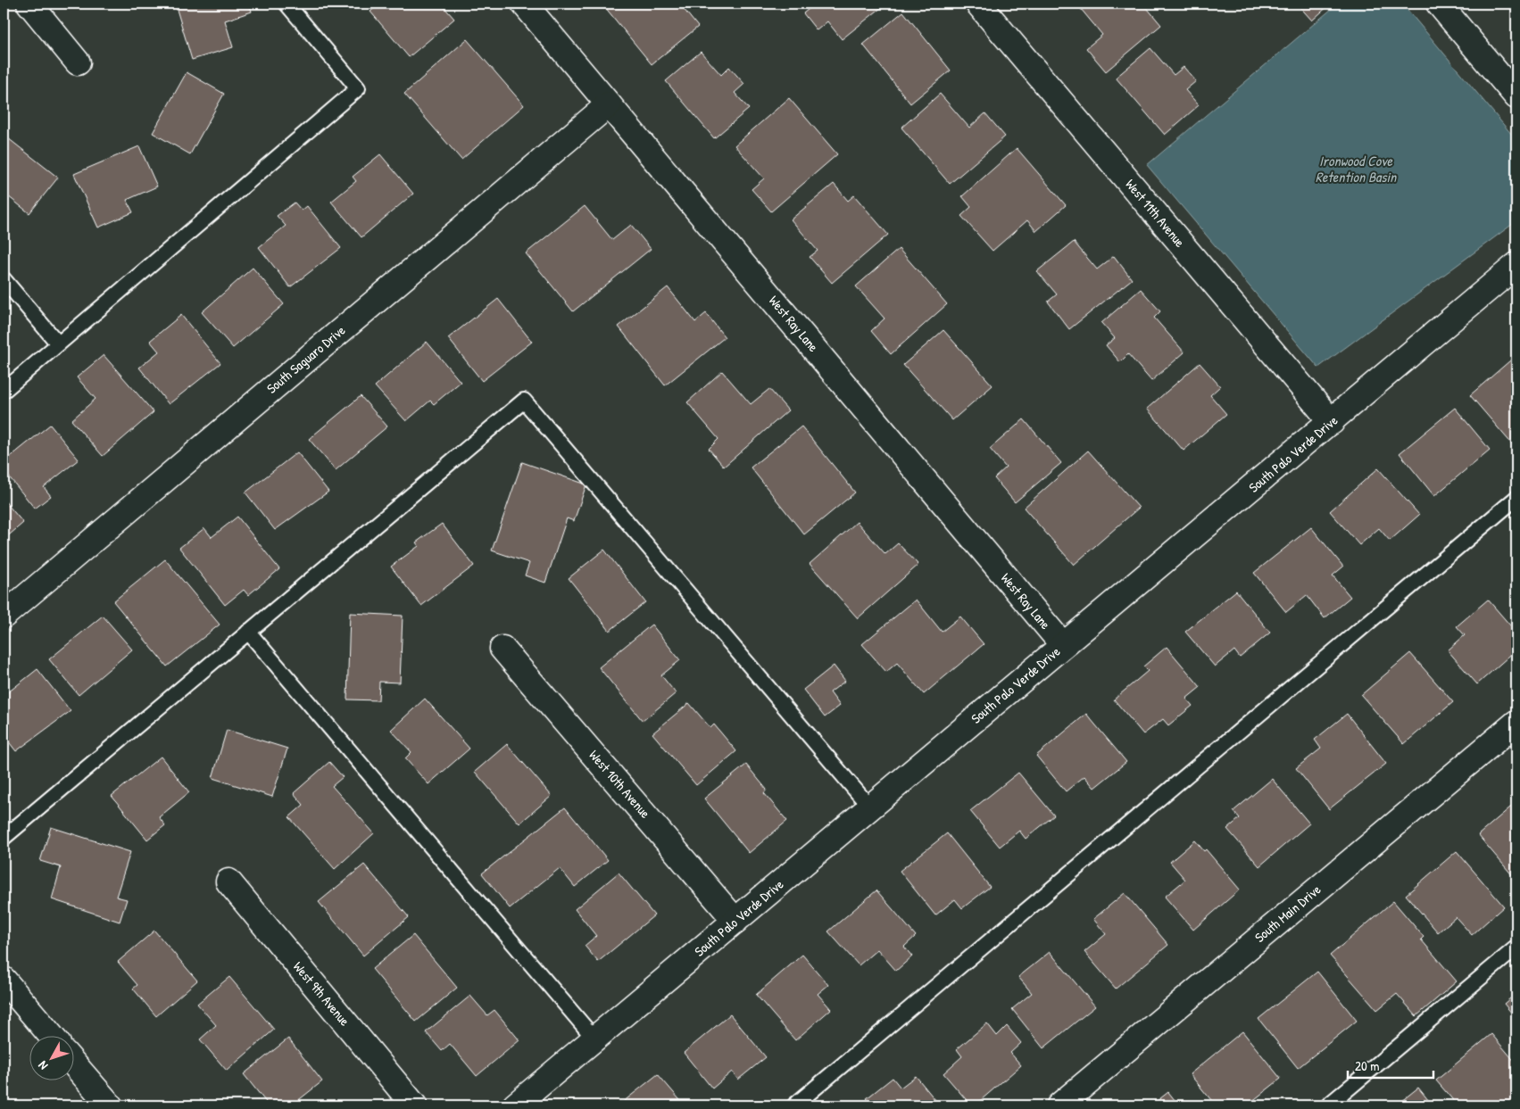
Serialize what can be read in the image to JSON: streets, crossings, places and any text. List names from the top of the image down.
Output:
{
  "streets": {
    "street": [
      "West 11th Avenue",
      "West Ray Lane",
      "South Saguaro Drive",
      "South Palo Verde Drive",
      "West 10th Avenue",
      "South Main Drive",
      "West 9th Avenue"
    ]
  },
  "crossings": [
    ["West 11th Avenue", "South Palo Verde Drive"],
    ["West Ray Lane", "South Saguaro Drive"],
    ["West Ray Lane", "South Palo Verde Drive"],
    ["South Palo Verde Drive", "West 10th Avenue"]
  ],
  "water": ["Ironwood Cove Retention Basin"],
  "scale_bar": "20 m",
  "north": "bottom left"
}
